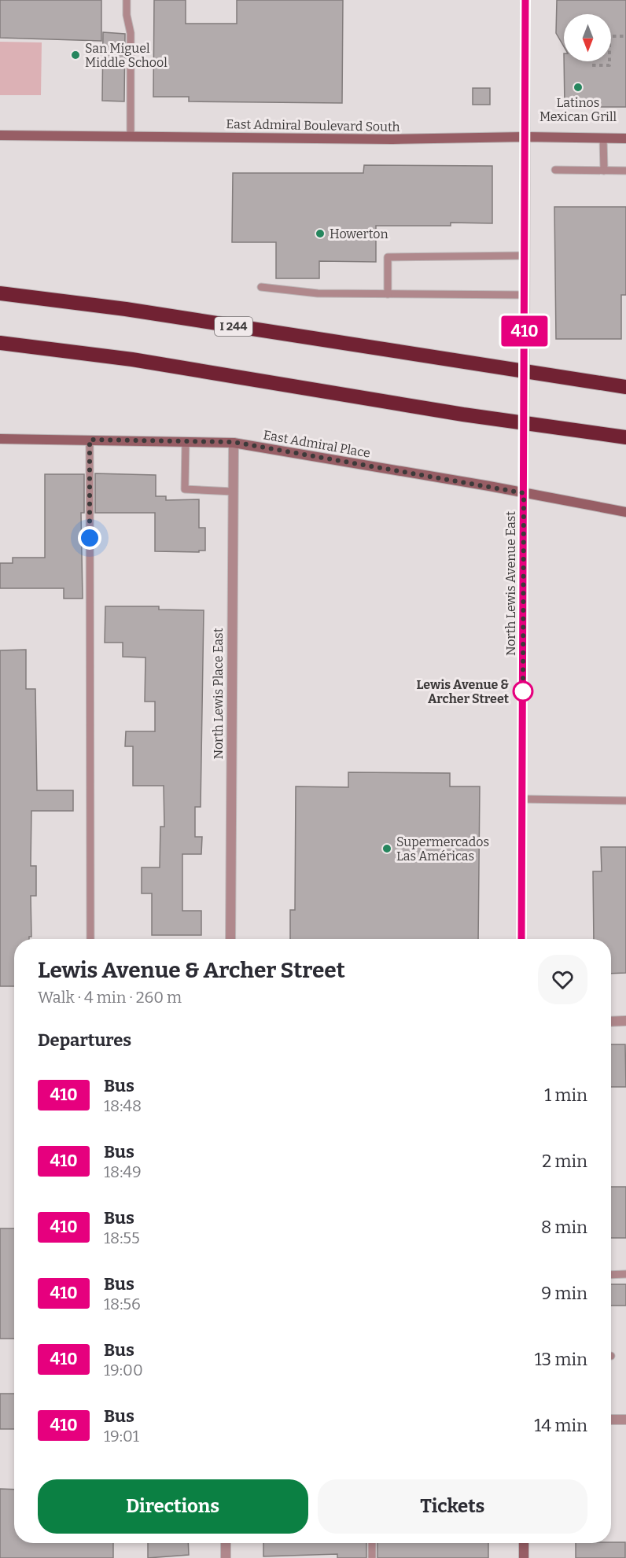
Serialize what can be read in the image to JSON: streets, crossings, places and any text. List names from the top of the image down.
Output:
{
  "streets": {
    "highway": ["I 244"],
    "main road": ["East Admiral Boulevard South", "East Admiral Place", "North Lewis Avenue East"],
    "street": ["North Lewis Place East"]
  },
  "crossings": [
    ["East Admiral Boulevard South", "North Lewis Avenue East"],
    ["East Admiral Place", "North Lewis Avenue East"],
    ["East Admiral Place", "North Lewis Place East"]
  ],
  "places": [
    "San Miguel Middle School",
    "Latinos Mexican Grill",
    "Howerton",
    "Lewis Avenue & Archer Street",
    "Supermercados Las Américas"
  ],
  "lines": ["bus line 410"],
  "north": "bottom",
  "page": {
    "on_map": "410",
    "heading": [
      ["Lewis Avenue & Archer Street", "Walk · 4 min · 260 m"],
      "Departures"
    ],
    "list": [
      {
        "mark": "410",
        "name": "Bus",
        "note": "18:48",
        "value": "1 min"
      },
      {
        "mark": "410",
        "name": "Bus",
        "note": "18:49",
        "value": "2 min"
      },
      {
        "mark": "410",
        "name": "Bus",
        "note": "18:55",
        "value": "8 min"
      },
      {
        "mark": "410",
        "name": "Bus",
        "note": "18:56",
        "value": "9 min"
      },
      {
        "mark": "410",
        "name": "Bus",
        "note": "19:00",
        "value": "13 min"
      },
      {
        "mark": "410",
        "name": "Bus",
        "note": "19:01",
        "value": "14 min"
      }
    ],
    "buttons": ["Directions", "Tickets"]
  }
}
